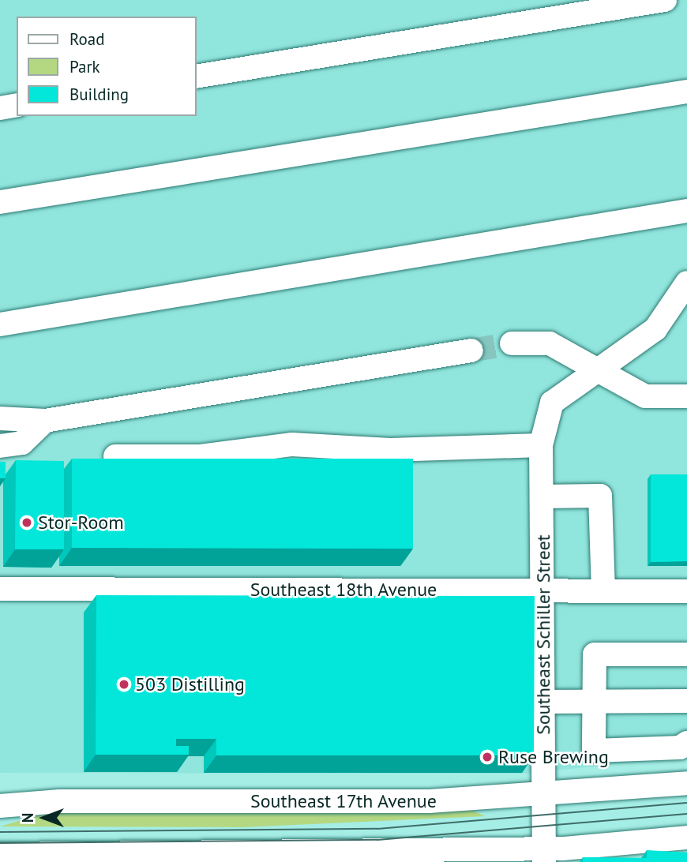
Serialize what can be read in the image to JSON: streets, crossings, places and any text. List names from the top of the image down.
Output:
{
  "streets": {
    "street": ["Southeast 18th Avenue", "Southeast Schiller Street", "Southeast 17th Avenue"]
  },
  "crossings": [
    ["Southeast 18th Avenue", "Southeast Schiller Street"],
    ["Southeast Schiller Street", "Southeast 17th Avenue"]
  ],
  "places": ["Stor-Room", "503 Distilling", "Ruse Brewing"],
  "legend": ["Road", "Park", "Building"],
  "north": "left"
}
